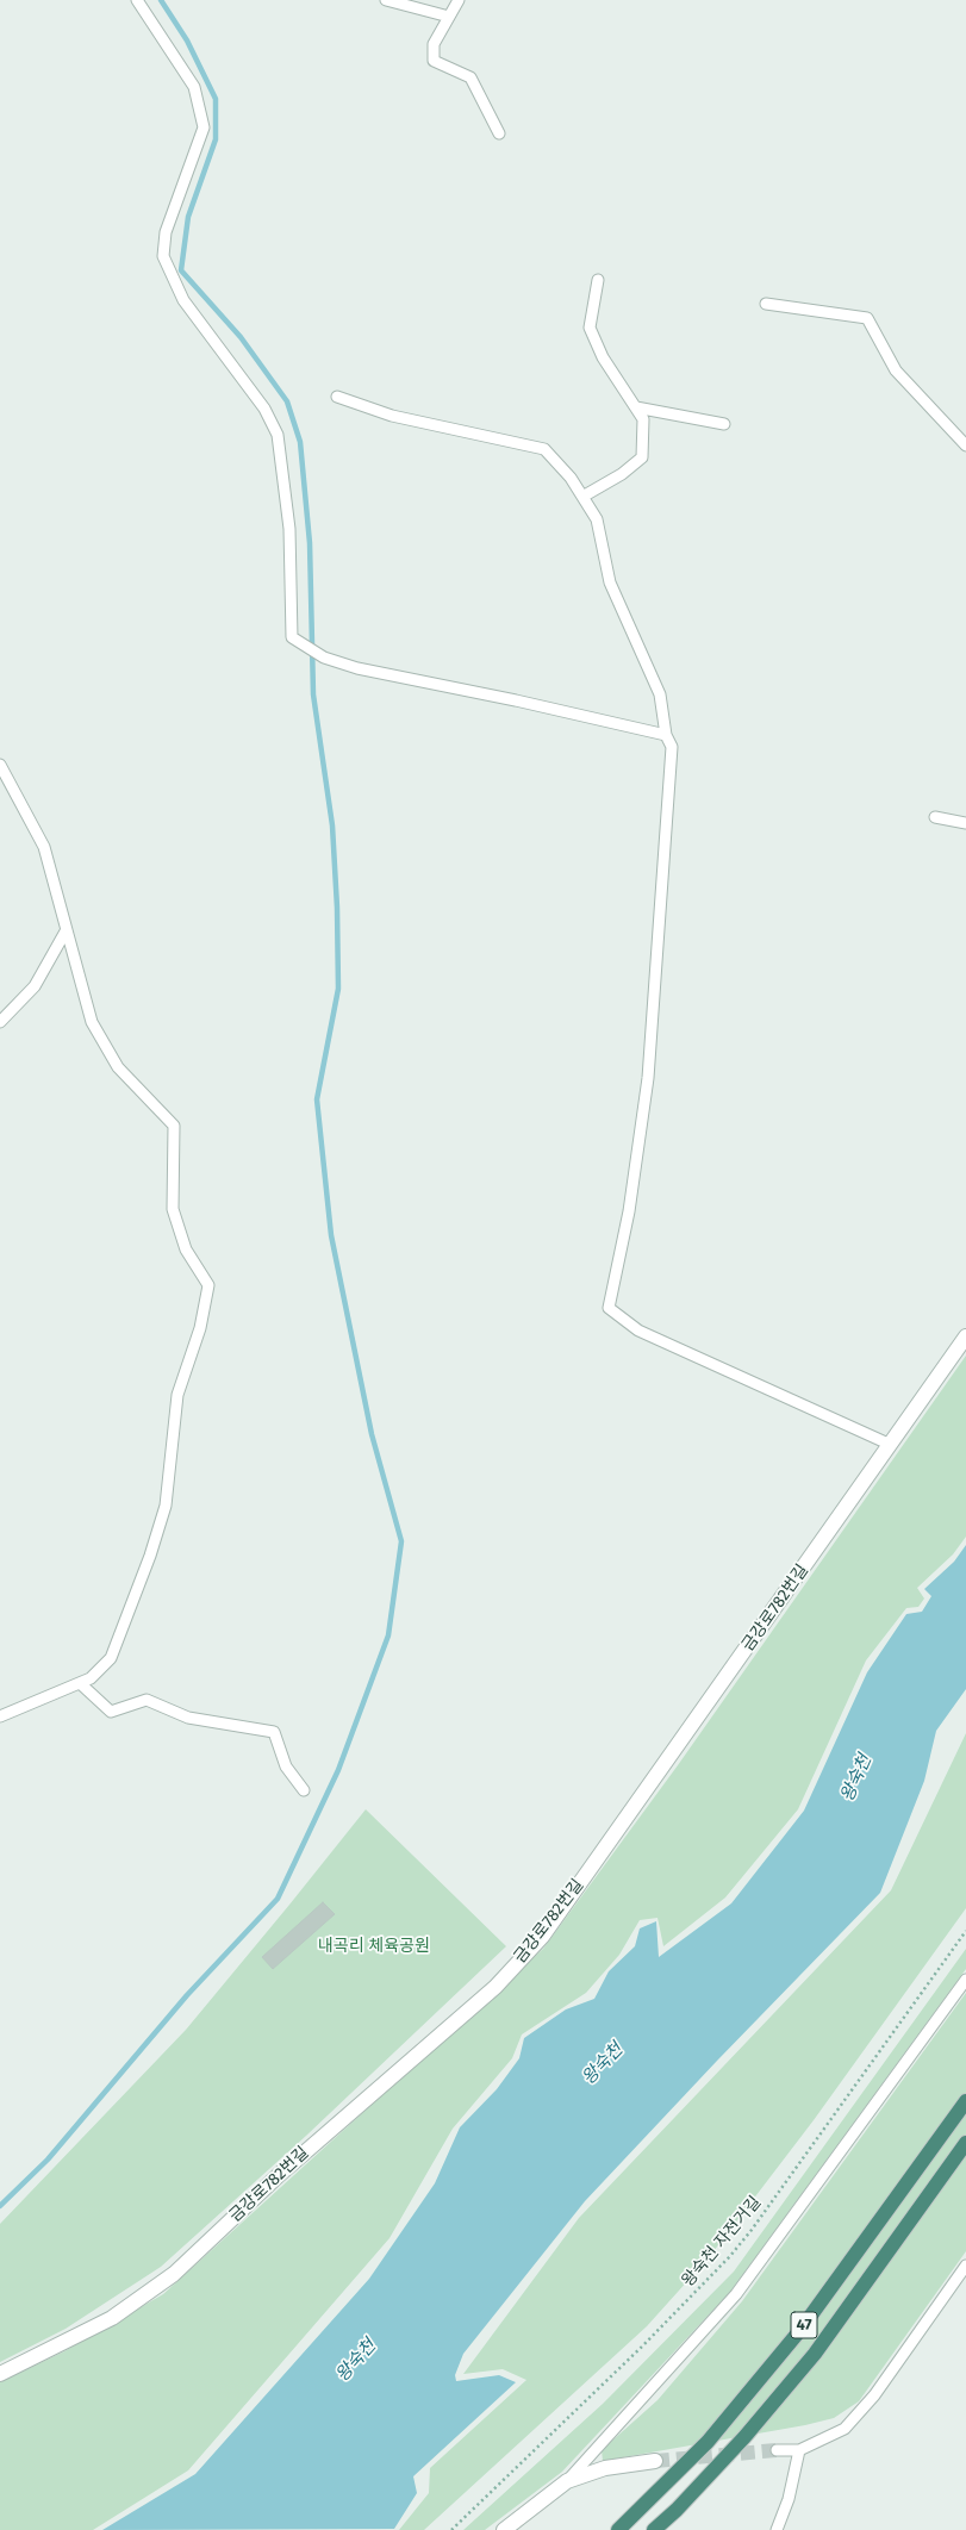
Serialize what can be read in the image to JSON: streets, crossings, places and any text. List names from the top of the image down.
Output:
{
  "streets": {
    "highway": ["47"],
    "street": ["금강로782번길"],
    "path": ["왕숙천 자전거길"]
  },
  "water": ["왕숙천"],
  "parks": ["내곡리 체육공원"]
}
